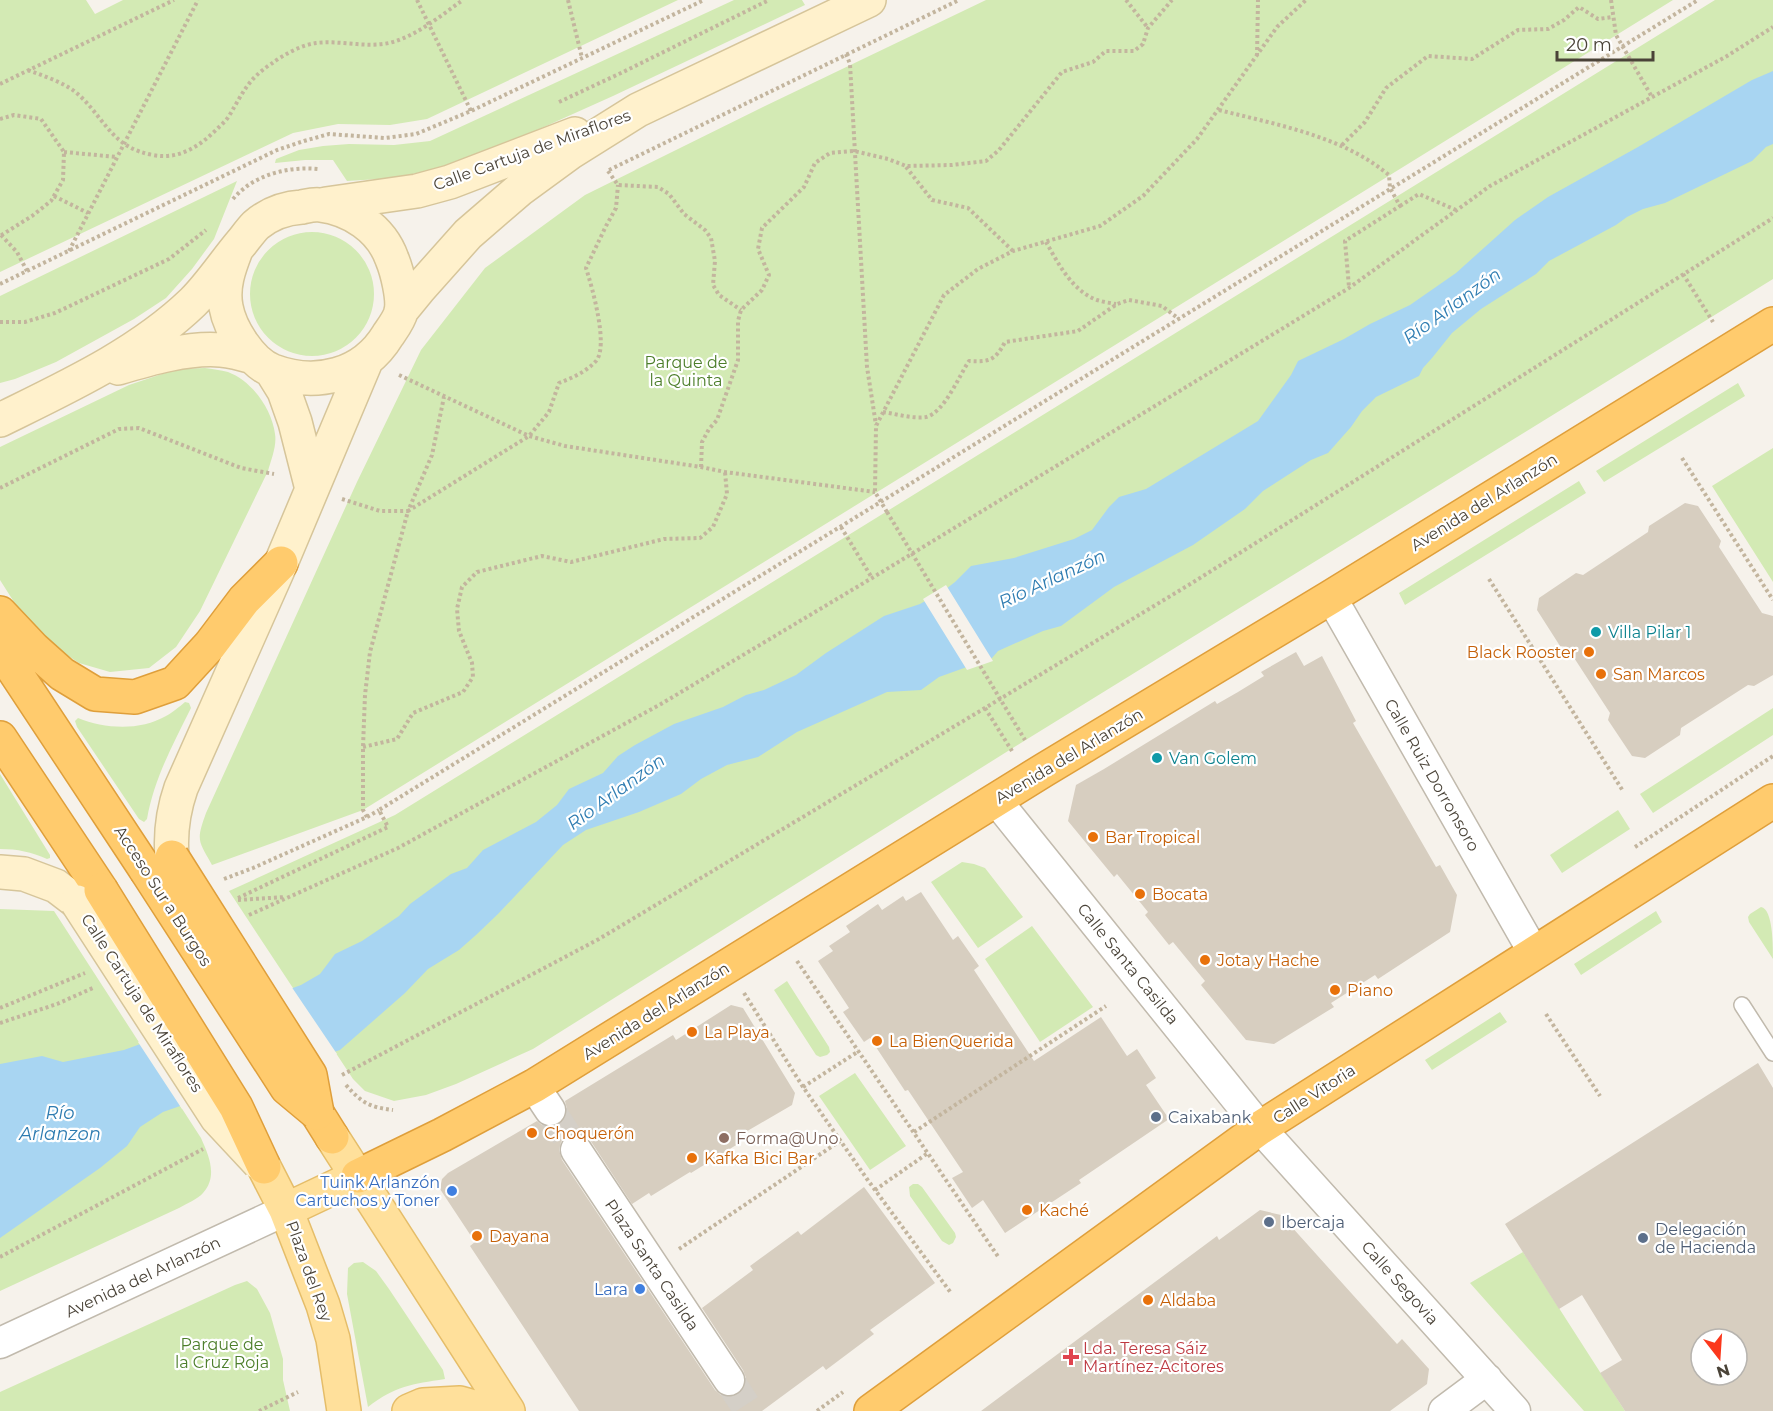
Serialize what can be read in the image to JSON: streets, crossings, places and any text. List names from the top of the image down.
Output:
{
  "streets": {
    "highway": ["Avenida del Arlanzón", "Acceso Sur a Burgos", "Calle Vitoria"],
    "main road": ["Calle Cartuja de Miraflores", "Plaza del Rey"],
    "street": [
      "Calle Ruiz Dorronsoro",
      "Calle Santa Casilda",
      "Plaza Santa Casilda",
      "Calle Segovia"
    ]
  },
  "crossings": [
    ["Avenida del Arlanzón", "Calle Ruiz Dorronsoro"],
    ["Avenida del Arlanzón", "Calle Santa Casilda"],
    ["Avenida del Arlanzón", "Plaza del Rey"],
    ["Calle Ruiz Dorronsoro", "Calle Vitoria"],
    ["Calle Santa Casilda", "Calle Vitoria"],
    ["Calle Santa Casilda", "Calle Segovia"],
    ["Calle Vitoria", "Calle Segovia"]
  ],
  "water": ["Río Arlanzón", "Río Arlanzon"],
  "parks": ["Parque de la Quinta", "Parque de la Cruz Roja"],
  "places": {
    "other": [
      "Villa Pilar 1",
      "Black Rooster",
      "San Marcos",
      "Van Golem",
      "Bar Tropical",
      "Bocata",
      "Jota y Hache",
      "Piano",
      "La Playa",
      "La BienQuerida",
      "Caixabank",
      "Choquerón",
      "Forma@Uno",
      "Kafka Bici Bar",
      "Tuink Arlanzón Cartuchos y Toner",
      "Kaché",
      "Ibercaja",
      "Dayana",
      "Delegación de Hacienda",
      "Lara",
      "Aldaba"
    ],
    "health": ["Lda. Teresa Sáiz Martínez-Acitores"]
  },
  "scale_bar": "20 m",
  "north": "bottom"
}
